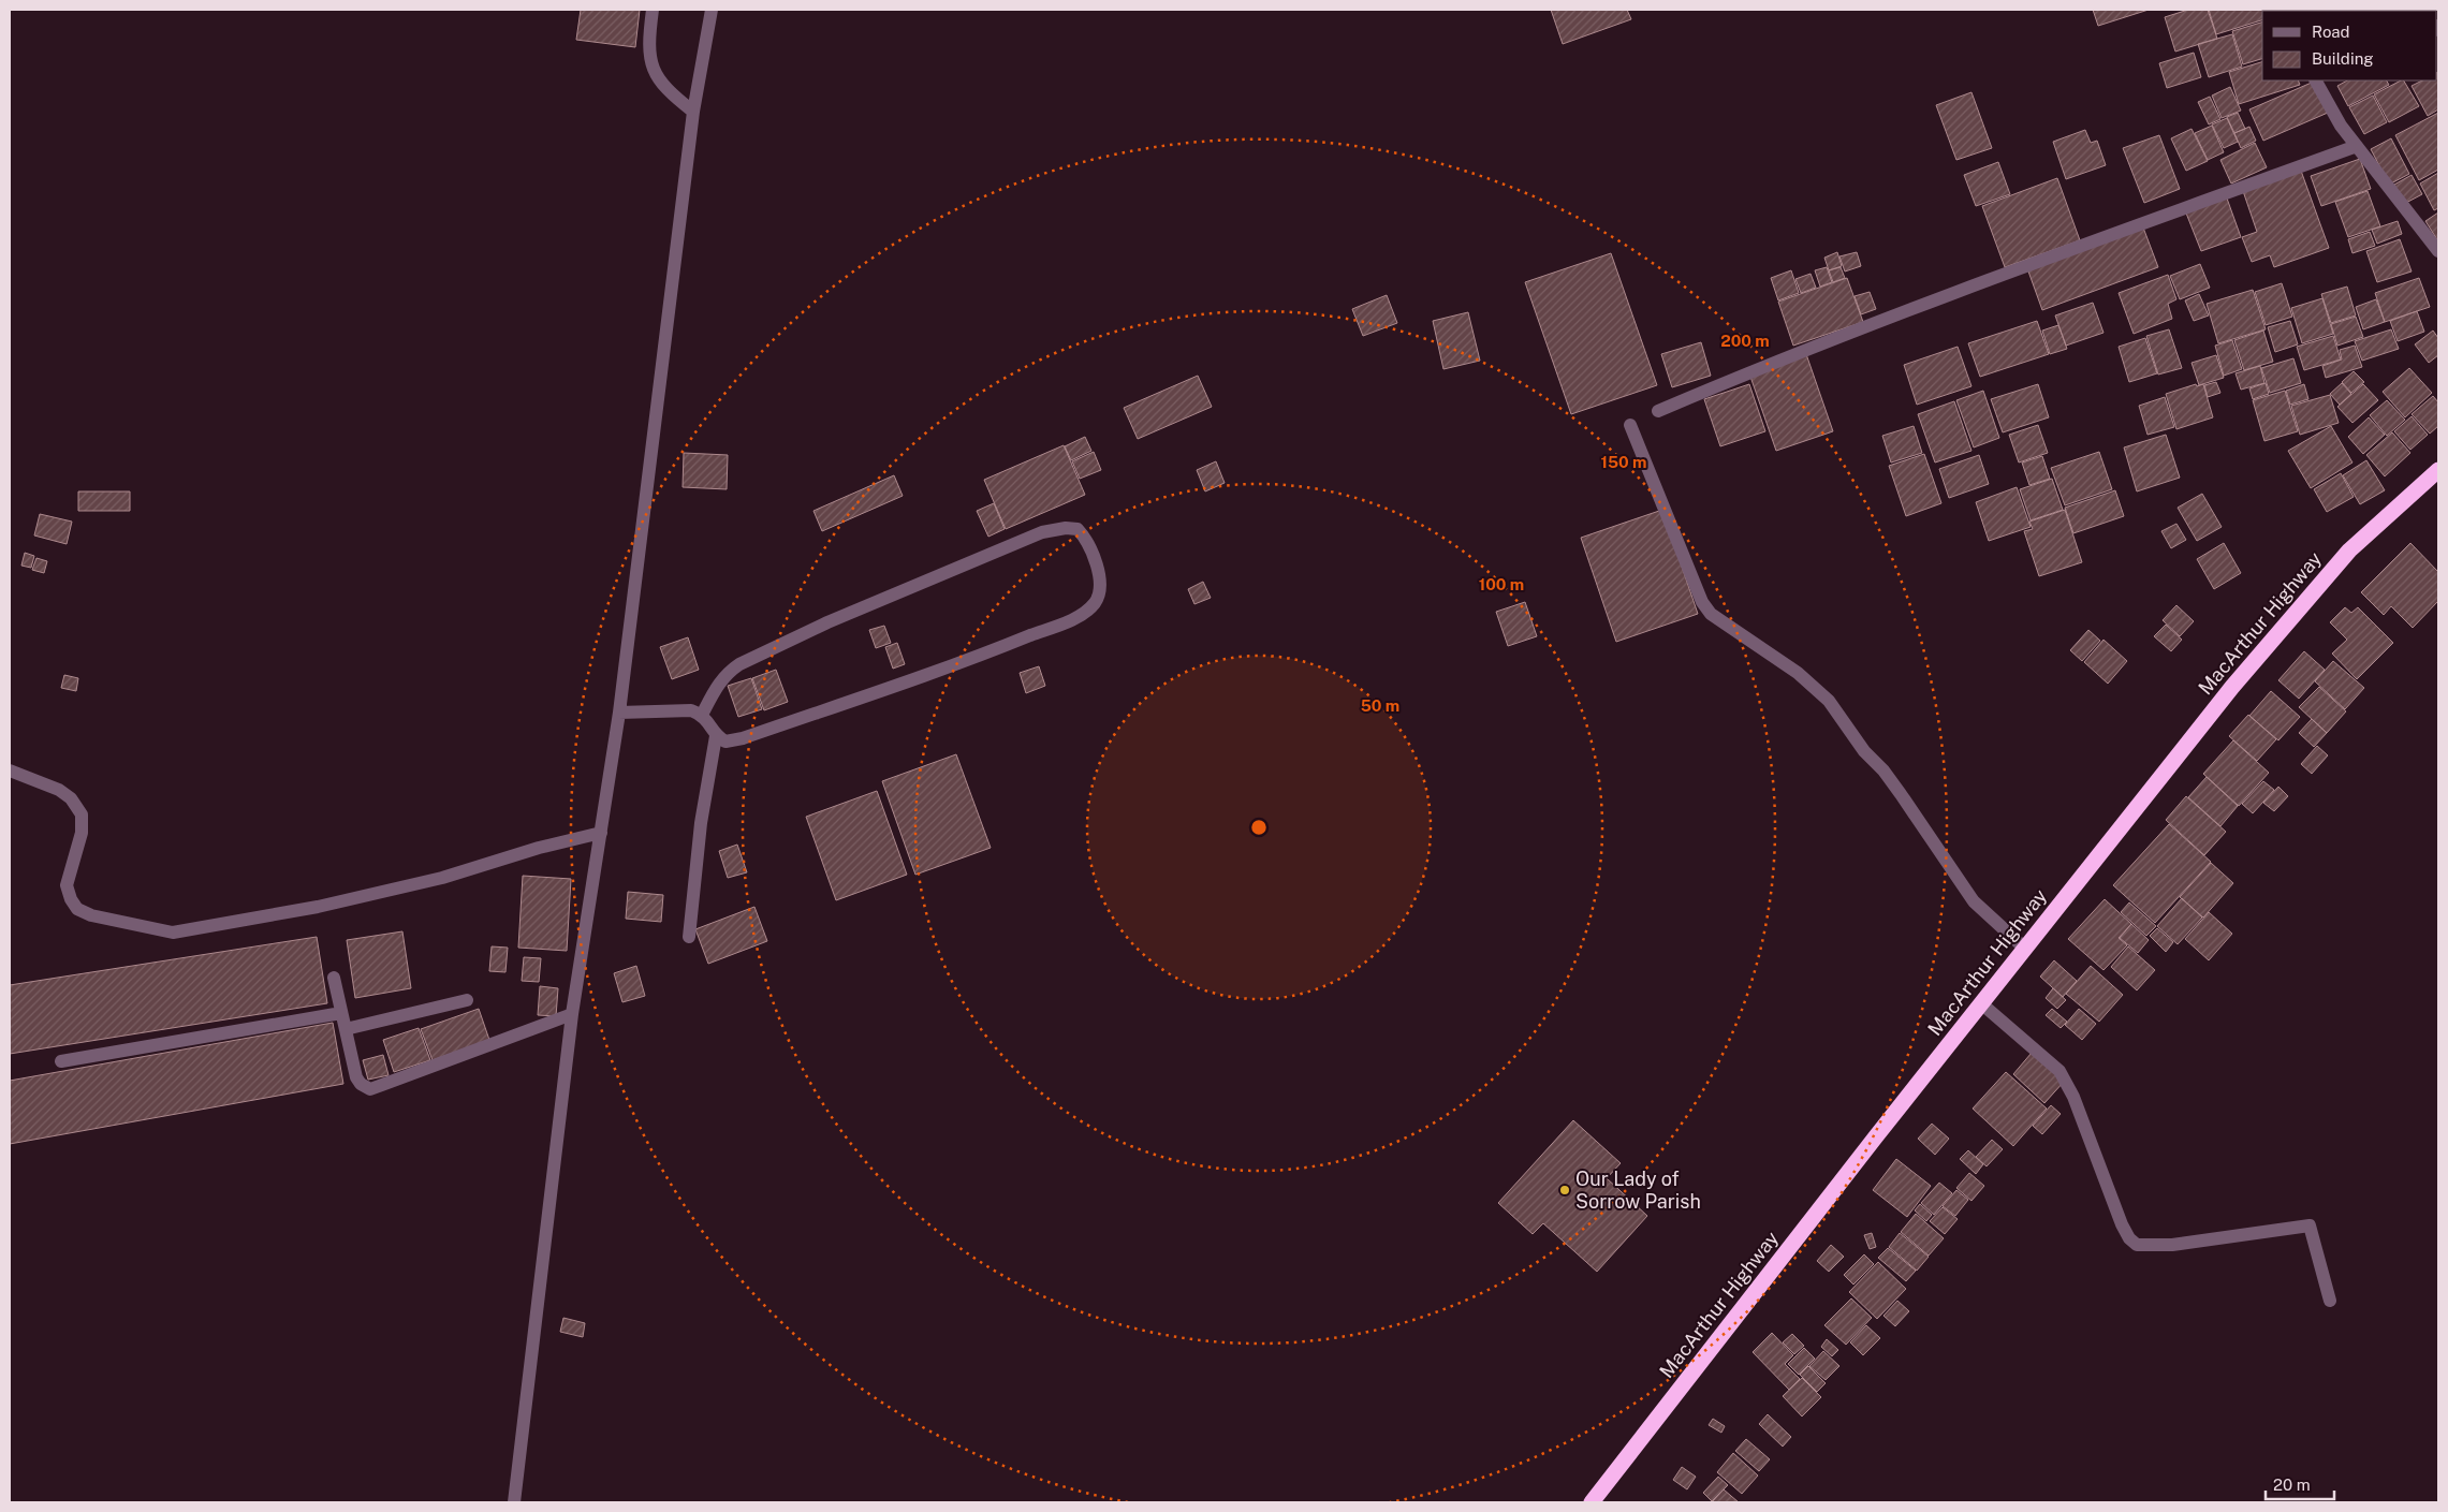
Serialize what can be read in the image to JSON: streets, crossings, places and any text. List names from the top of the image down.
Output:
{
  "streets": {
    "highway": ["MacArthur Highway"]
  },
  "places": ["Our Lady of Sorrow Parish"],
  "legend": ["Road", "Building"],
  "scale_bar": "20 m",
  "rings": [
    "200 m",
    "150 m",
    "100 m",
    "50 m"
  ]
}
